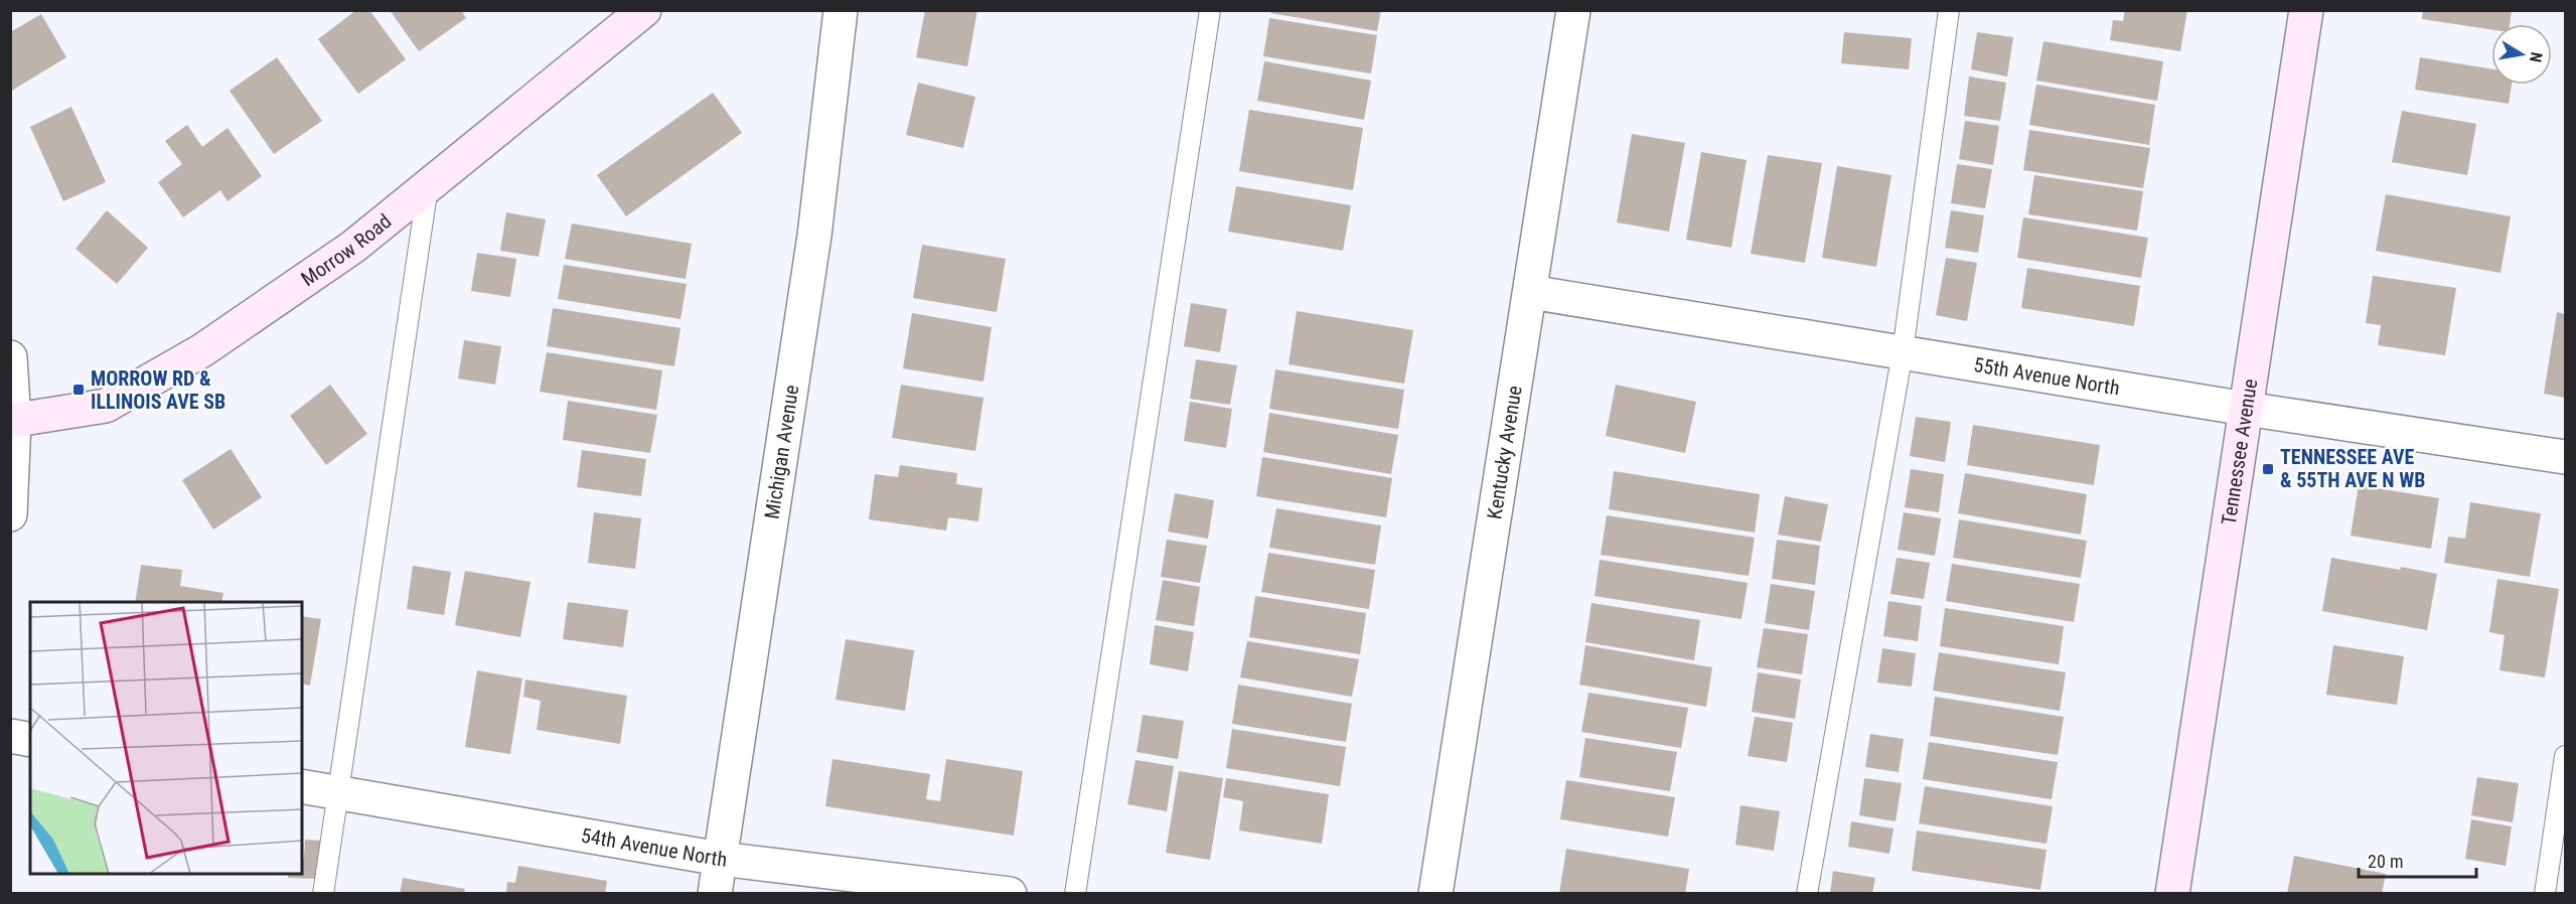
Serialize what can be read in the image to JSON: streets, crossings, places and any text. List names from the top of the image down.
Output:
{
  "streets": {
    "street": [
      "Morrow Road",
      "55th Avenue North",
      "Michigan Avenue",
      "Kentucky Avenue",
      "Tennessee Avenue",
      "54th Avenue North"
    ]
  },
  "crossings": [
    ["55th Avenue North", "Kentucky Avenue"],
    ["55th Avenue North", "Tennessee Avenue"],
    ["Michigan Avenue", "54th Avenue North"]
  ],
  "places": {
    "transit": ["MORROW RD & ILLINOIS AVE SB", "TENNESSEE AVE & 55TH AVE N WB"]
  },
  "scale_bar": "20 m",
  "north": "right"
}
